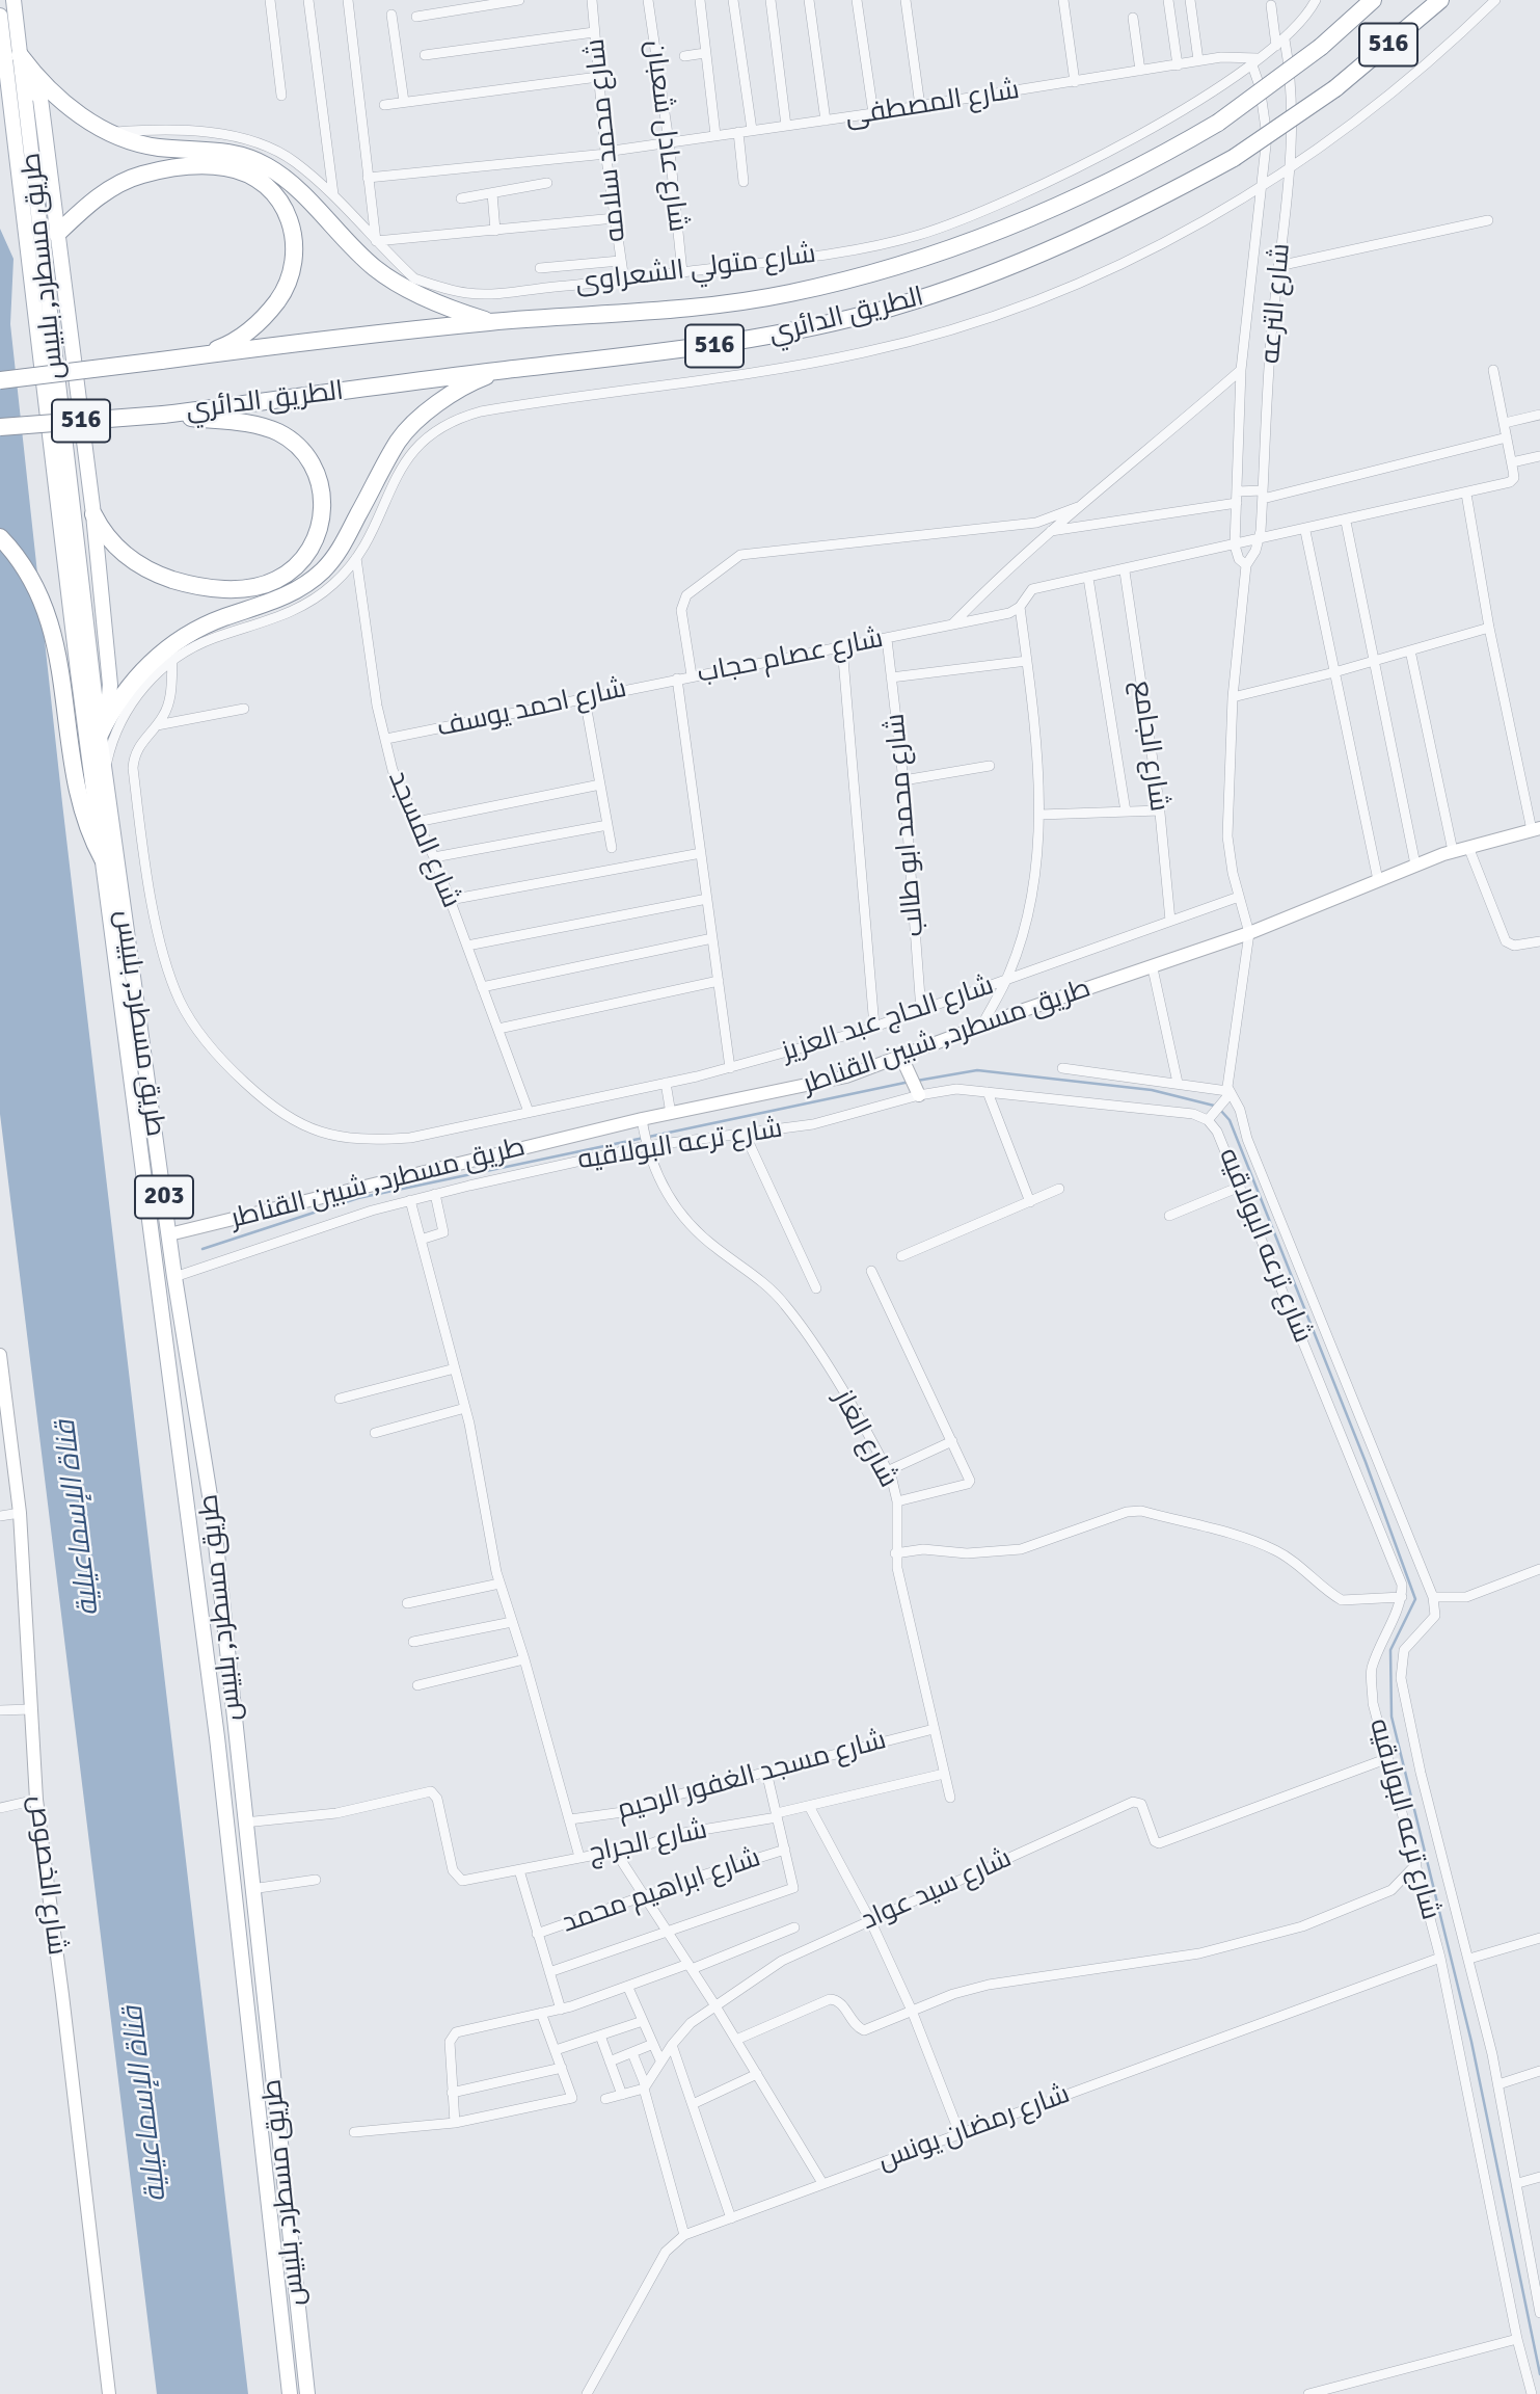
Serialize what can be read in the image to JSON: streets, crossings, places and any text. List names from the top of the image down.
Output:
{
  "streets": {
    "highway": ["516", "الطريق الدائري"],
    "main road": [
      "طريق مسطرد, بلبيس",
      "طريق مسطرد, شبين القناطر",
      "203",
      "شارع الخصوص"
    ],
    "street": [
      "شارع المصطفى",
      "شارع عادل شعبان",
      "شارع محمد سلامه",
      "شارع متولي الشعراوى",
      "شارع الترعه",
      "شارع عصام حجاب",
      "شارع احمد يوسف",
      "شارع الجامع",
      "شارع محمد ابو طالب",
      "شارع المسجد",
      "شارع الحاج عبد العزيز",
      "شارع ترعه البولاقيه",
      "شارع الغاز",
      "شارع مسجد الغفور الرحيم",
      "شارع الجراج",
      "شارع سيد عواد",
      "شارع ابراهيم محمد",
      "شارع رمضان يونس"
    ]
  },
  "crossings": [
    ["شارع المصطفى", "شارع عادل شعبان"],
    ["شارع المصطفى", "شارع محمد سلامه"],
    ["شارع المصطفى", "شارع متولي الشعراوى"],
    ["شارع المصطفى", "شارع الترعه"],
    ["شارع عادل شعبان", "شارع متولي الشعراوى"],
    ["شارع محمد سلامه", "شارع متولي الشعراوى"],
    ["طريق مسطرد, بلبيس", "طريق مسطرد, شبين القناطر"],
    ["طريق مسطرد, بلبيس", "شارع ترعه البولاقيه"],
    ["طريق مسطرد, بلبيس", "شارع الجراج"],
    ["شارع متولي الشعراوى", "شارع الترعه"],
    ["شارع الترعه", "شارع عصام حجاب"],
    ["شارع الترعه", "شارع الحاج عبد العزيز"],
    ["شارع الترعه", "طريق مسطرد, شبين القناطر"],
    ["شارع عصام حجاب", "شارع احمد يوسف"],
    ["شارع عصام حجاب", "شارع الجامع"],
    ["شارع عصام حجاب", "شارع محمد ابو طالب"],
    ["شارع عصام حجاب", "شارع الحاج عبد العزيز"],
    ["شارع احمد يوسف", "شارع المسجد"],
    ["شارع الجامع", "شارع الحاج عبد العزيز"],
    ["شارع محمد ابو طالب", "شارع الحاج عبد العزيز"],
    ["شارع المسجد", "شارع الحاج عبد العزيز"],
    ["طريق مسطرد, شبين القناطر", "شارع الغاز"],
    ["شارع ترعه البولاقيه", "شارع الغاز"],
    ["شارع ترعه البولاقيه", "شارع سيد عواد"],
    ["شارع ترعه البولاقيه", "شارع رمضان يونس"],
    ["شارع الغاز", "شارع مسجد الغفور الرحيم"],
    ["شارع الغاز", "شارع الجراج"]
  ],
  "water": ["قناة الإسماعيلية"]
}
